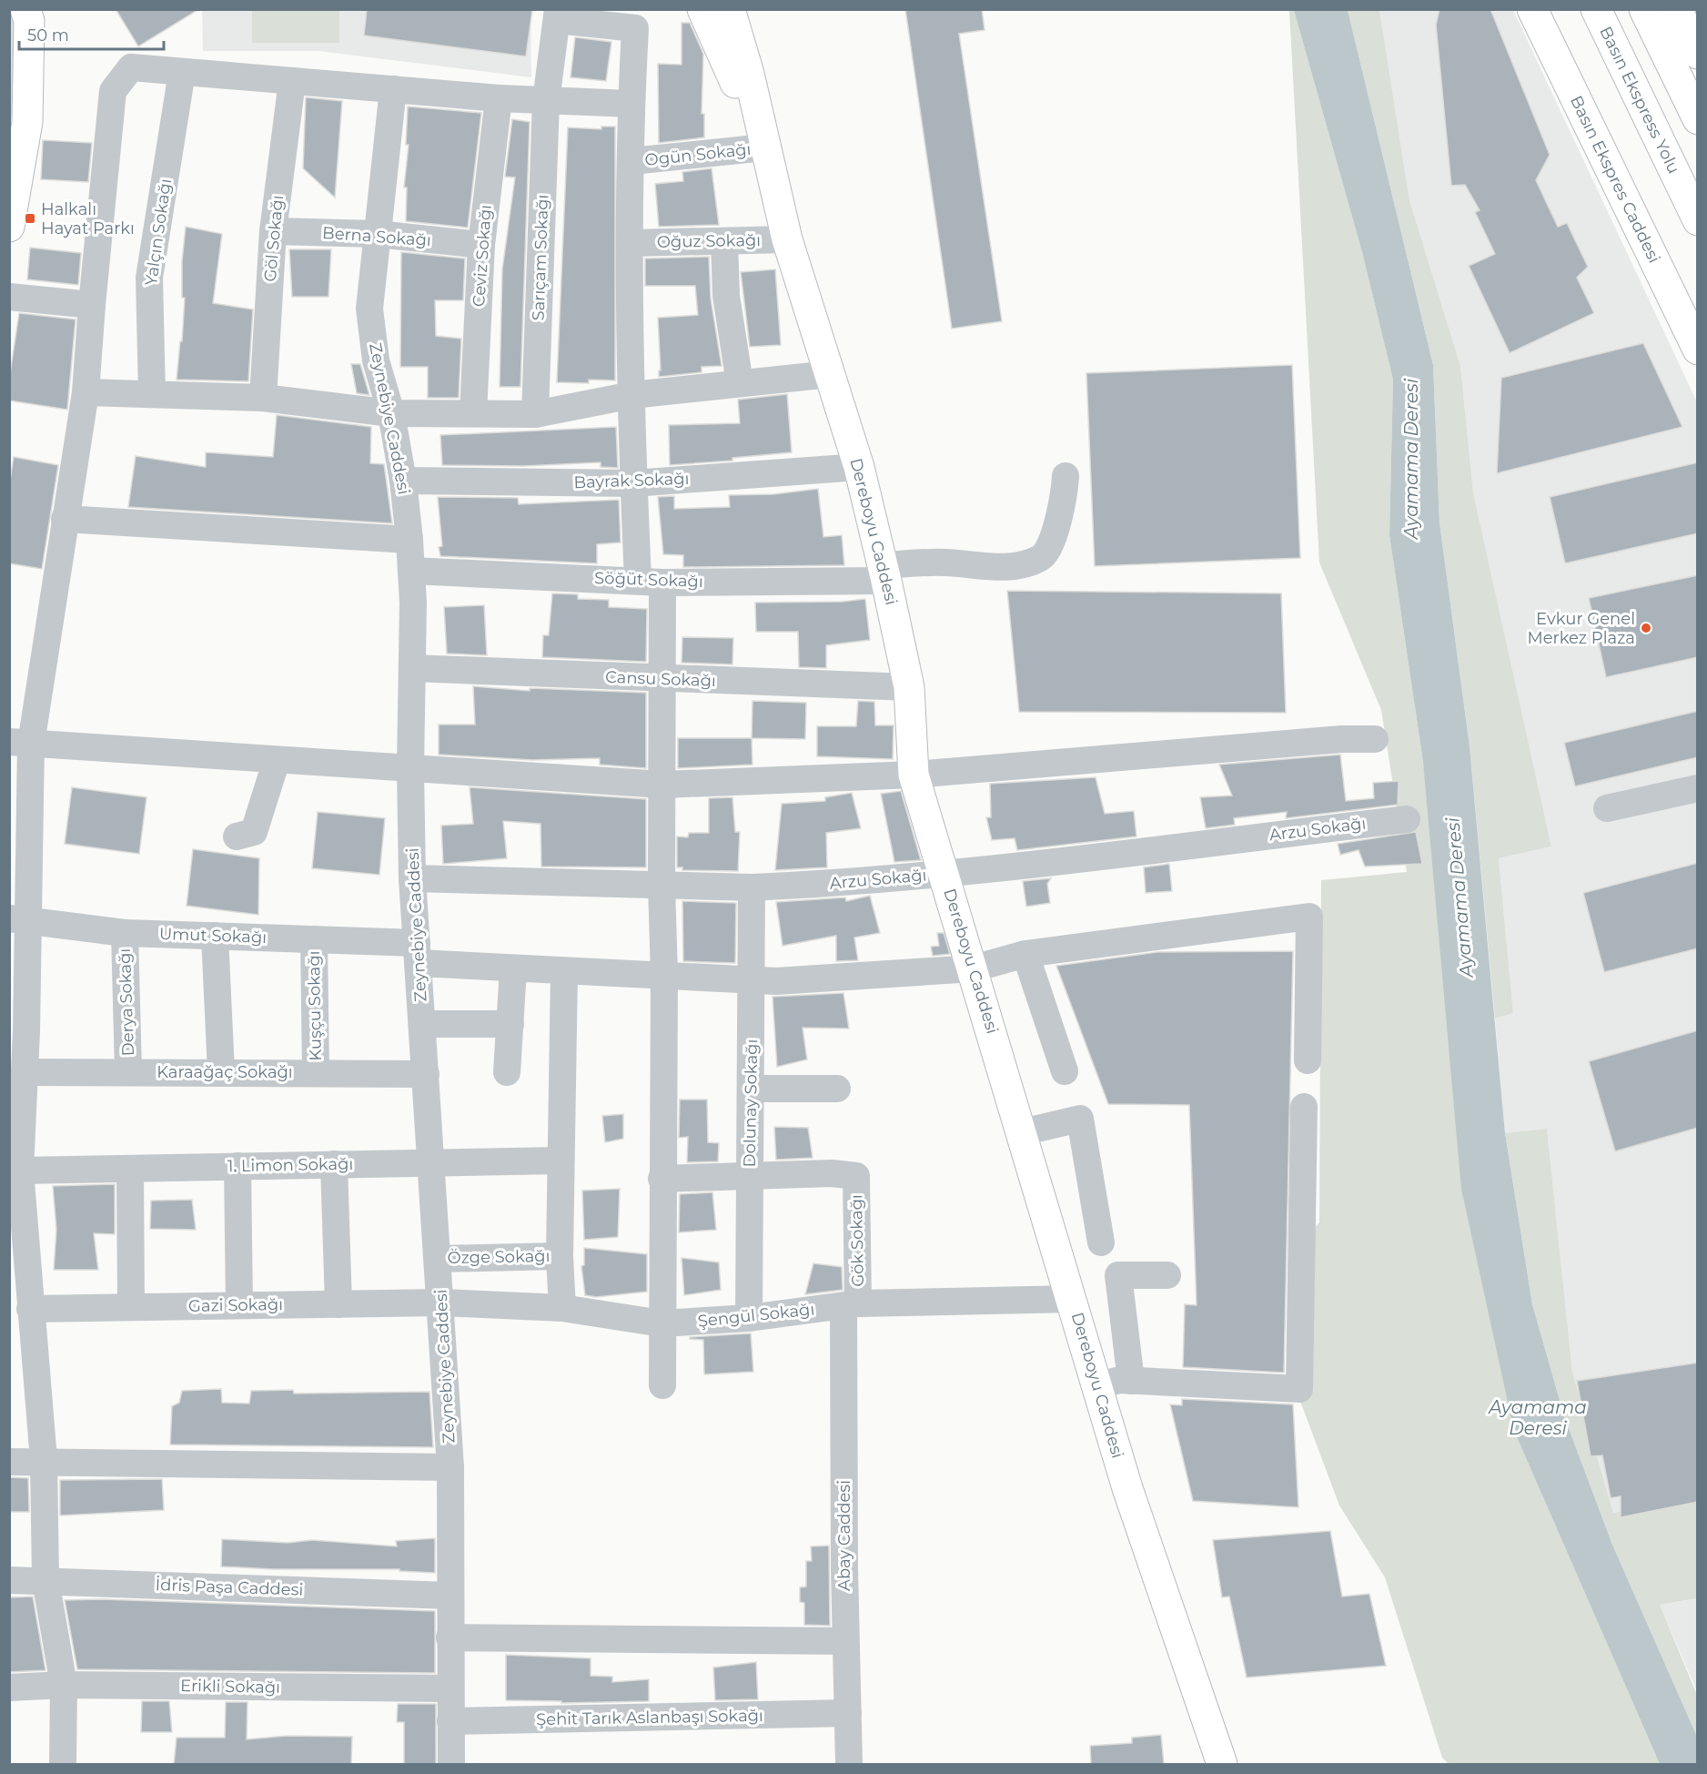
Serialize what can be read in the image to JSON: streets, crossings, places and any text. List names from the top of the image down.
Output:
{
  "streets": {
    "main road": ["Basın Ekspress Yolu", "Basın Ekspres Caddesi", "Dereboyu Caddesi"],
    "street": [
      "Ogün Sokağı",
      "Yalçın Sokağı",
      "Berna Sokağı",
      "Göl Sokağı",
      "Oğuz Sokağı",
      "Ceviz Sokağı",
      "Sarıçam Sokağı",
      "Zeynebiye Caddesi",
      "Bayrak Sokağı",
      "Söğüt Sokağı",
      "Cansu Sokağı",
      "Arzu Sokağı",
      "Umut Sokağı",
      "Derya Sokağı",
      "Kuşçu Sokağı",
      "Karaağaç Sokağı",
      "Dolunay Sokağı",
      "1. Limon Sokağı",
      "Gök Sokağı",
      "Özge Sokağı",
      "Gazi Sokağı",
      "Şengül Sokağı",
      "Abay Caddesi",
      "İdris Paşa Caddesi",
      "Erikli Sokağı",
      "Şehit Tarık Aslanbaşı Sokağı"
    ]
  },
  "crossings": [
    ["Ogün Sokağı", "Dereboyu Caddesi"],
    ["Berna Sokağı", "Göl Sokağı"],
    ["Berna Sokağı", "Ceviz Sokağı"],
    ["Berna Sokağı", "Zeynebiye Caddesi"],
    ["Oğuz Sokağı", "Dereboyu Caddesi"],
    ["Zeynebiye Caddesi", "Bayrak Sokağı"],
    ["Zeynebiye Caddesi", "Söğüt Sokağı"],
    ["Zeynebiye Caddesi", "Cansu Sokağı"],
    ["Zeynebiye Caddesi", "Arzu Sokağı"],
    ["Zeynebiye Caddesi", "Umut Sokağı"],
    ["Zeynebiye Caddesi", "Karaağaç Sokağı"],
    ["Zeynebiye Caddesi", "1. Limon Sokağı"],
    ["Zeynebiye Caddesi", "Özge Sokağı"],
    ["Zeynebiye Caddesi", "Gazi Sokağı"],
    ["Zeynebiye Caddesi", "Şengül Sokağı"],
    ["Zeynebiye Caddesi", "İdris Paşa Caddesi"],
    ["Zeynebiye Caddesi", "Erikli Sokağı"],
    ["Zeynebiye Caddesi", "Şehit Tarık Aslanbaşı Sokağı"],
    ["Bayrak Sokağı", "Dereboyu Caddesi"],
    ["Dereboyu Caddesi", "Söğüt Sokağı"],
    ["Dereboyu Caddesi", "Cansu Sokağı"],
    ["Dereboyu Caddesi", "Arzu Sokağı"],
    ["Dereboyu Caddesi", "Umut Sokağı"],
    ["Dereboyu Caddesi", "Şengül Sokağı"],
    ["Arzu Sokağı", "Dolunay Sokağı"],
    ["Umut Sokağı", "Derya Sokağı"],
    ["Umut Sokağı", "Kuşçu Sokağı"],
    ["Umut Sokağı", "Dolunay Sokağı"],
    ["Derya Sokağı", "Karaağaç Sokağı"],
    ["Kuşçu Sokağı", "Karaağaç Sokağı"],
    ["Dolunay Sokağı", "Gök Sokağı"],
    ["Dolunay Sokağı", "Şengül Sokağı"],
    ["Gök Sokağı", "Şengül Sokağı"],
    ["Gök Sokağı", "Abay Caddesi"],
    ["Gazi Sokağı", "Şengül Sokağı"],
    ["Şengül Sokağı", "Abay Caddesi"],
    ["Abay Caddesi", "Şehit Tarık Aslanbaşı Sokağı"]
  ],
  "water": ["Ayamama Deresi"],
  "places": {
    "transit": ["Halkalı Hayat Parkı"],
    "other": ["Evkur Genel Merkez Plaza"]
  },
  "scale_bar": "50 m"
}
